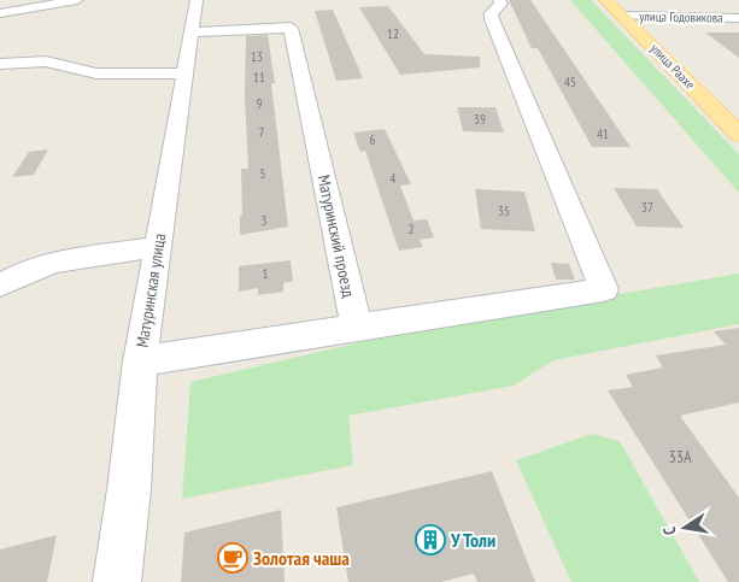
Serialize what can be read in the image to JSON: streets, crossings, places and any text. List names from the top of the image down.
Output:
{
  "streets": {
    "main road": ["улица Раахе"],
    "street": ["улица Годовикова", "Матуринский проезд", "Матуринская улица"]
  },
  "crossings": [
    ["улица Годовикова", "улица Раахе"],
    ["Матуринский проезд", "Матуринская улица"]
  ],
  "places": {
    "building": ["У Толи"],
    "cafe": ["Золотая чаша"]
  },
  "house_numbers": [
    "12",
    "13",
    "11",
    "45",
    "9",
    "39",
    "7",
    "41",
    "6",
    "5",
    "4",
    "37",
    "35",
    "3",
    "2",
    "1",
    "33А"
  ],
  "north": "left"
}
